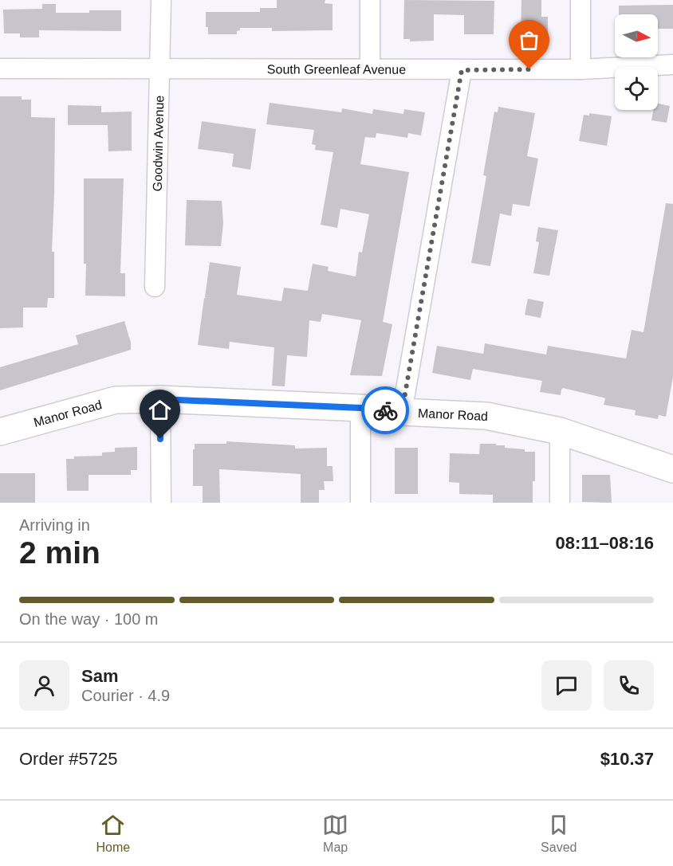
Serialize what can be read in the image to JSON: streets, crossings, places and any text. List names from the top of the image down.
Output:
{
  "streets": {
    "street": ["South Greenleaf Avenue", "Goodwin Avenue", "Manor Road"]
  },
  "crossings": [
    ["South Greenleaf Avenue", "Goodwin Avenue"]
  ],
  "north": "right",
  "page": {
    "heading": ["2 min", "Arriving in", "08:11–08:16"],
    "panel": [
      "Sam",
      "Courier · 4.9",
      "Order #5725",
      "$10.37"
    ],
    "bar": "On the way · 100 m",
    "tabs": ["Home", "Map", "Saved"]
  }
}
